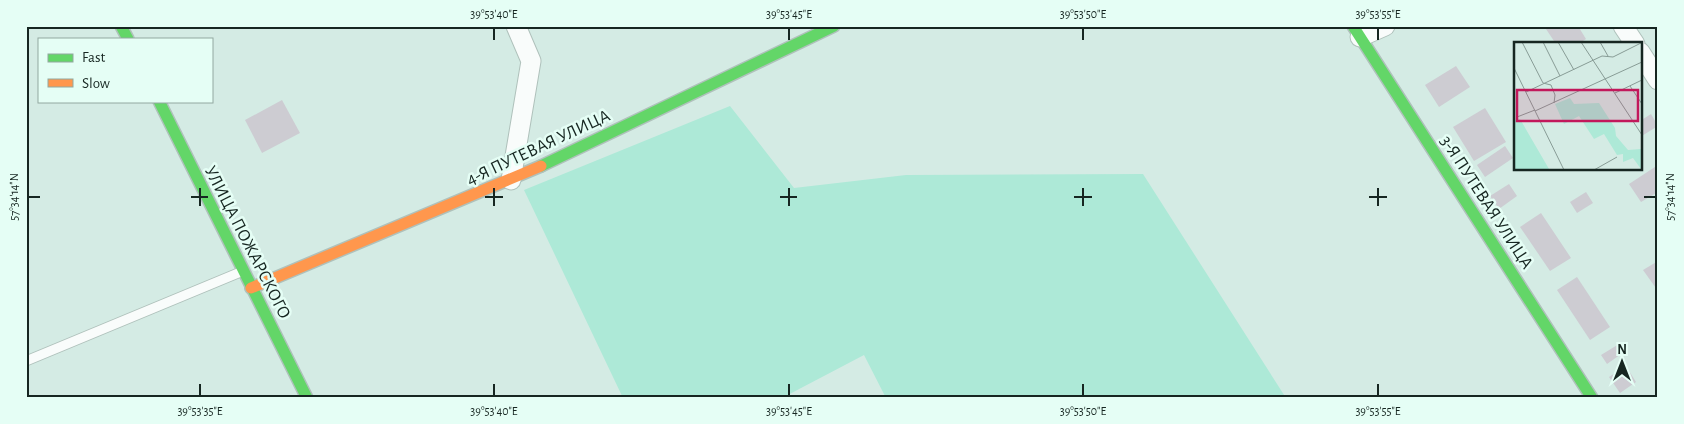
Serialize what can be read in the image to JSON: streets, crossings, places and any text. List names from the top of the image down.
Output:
{
  "streets": {
    "street": ["4-Я ПУТЕВАЯ УЛИЦА", "3-Я ПУТЕВАЯ УЛИЦА", "УЛИЦА ПОЖАРСКОГО"]
  },
  "crossings": [
    ["4-Я ПУТЕВАЯ УЛИЦА", "УЛИЦА ПОЖАРСКОГО"]
  ],
  "legend": ["Fast", "Slow"],
  "north": "top",
  "coordinates": [
    "39°53'40\"E",
    "39°53'45\"E",
    "39°53'50\"E",
    "39°53'55\"E",
    "57°34'14\"N",
    "39°53'35\"E"
  ]
}
